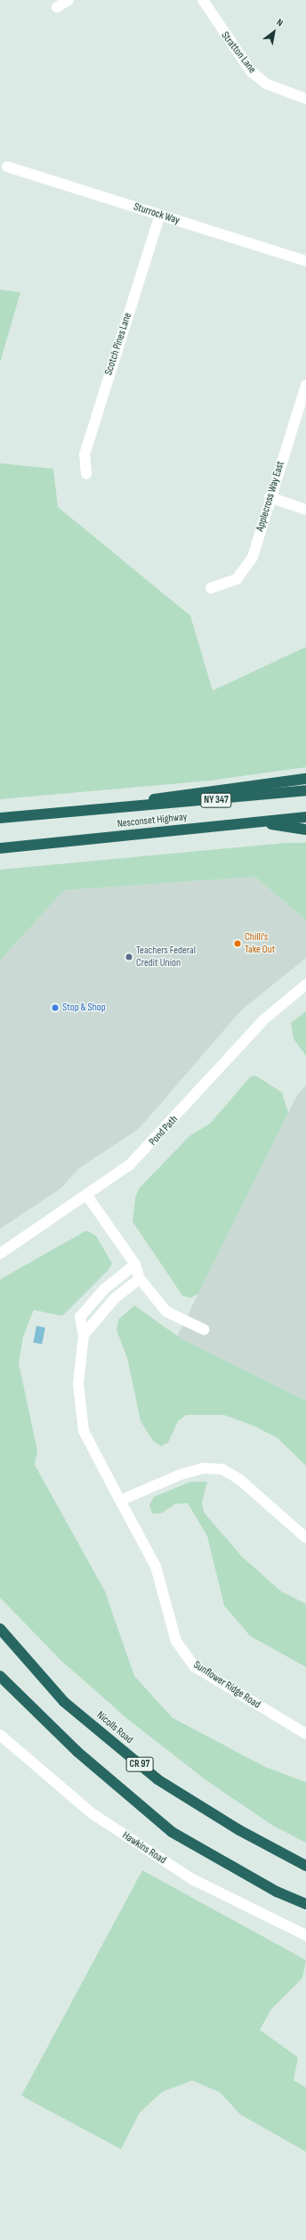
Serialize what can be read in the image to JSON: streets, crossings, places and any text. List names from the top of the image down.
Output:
{
  "streets": {
    "highway": [
      "NY 347",
      "Nesconset Highway",
      "Nicolls Road",
      "CR 97"
    ],
    "street": [
      "Stratton Lane",
      "Sturrock Way",
      "Scotch Pines Lane",
      "Applecross Way East",
      "Pond Path",
      "Sunflower Ridge Road",
      "Hawkins Road"
    ]
  },
  "crossings": [
    ["Sturrock Way", "Scotch Pines Lane"]
  ],
  "places": ["Chilli's Take Out", "Teachers Federal Credit Union", "Stop & Shop"],
  "north": "top right"
}
